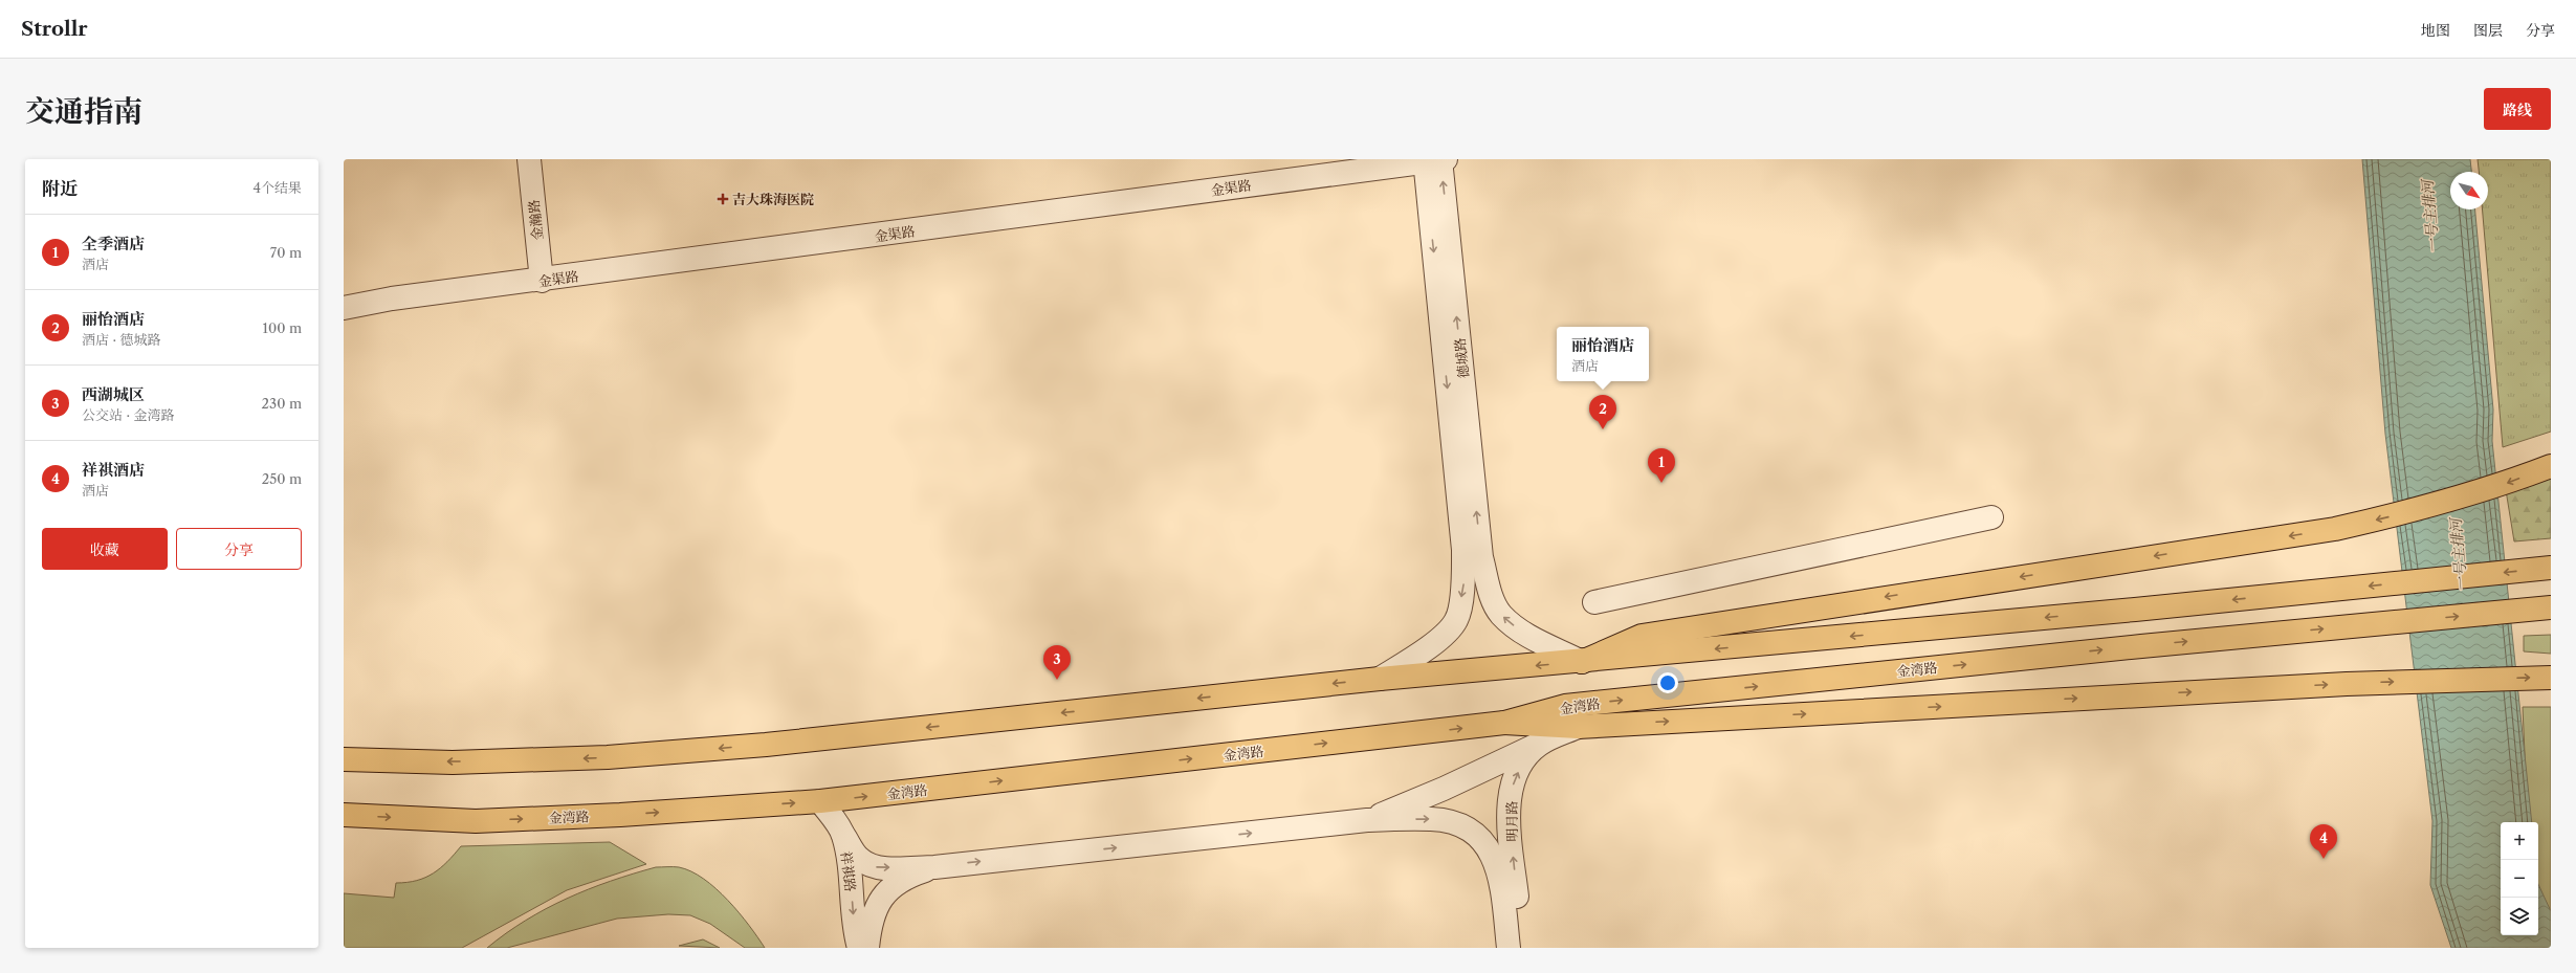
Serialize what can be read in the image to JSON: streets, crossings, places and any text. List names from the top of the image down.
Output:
{
  "streets": {
    "main road": ["金湾路"],
    "street": [
      "金渠路",
      "金瀚路",
      "德城路",
      "明月路",
      "祥祺路"
    ]
  },
  "crossings": [
    ["金渠路", "金瀚路"],
    ["金渠路", "德城路"],
    ["金湾路", "祥祺路"]
  ],
  "one_way": ["明月路", "祥祺路"],
  "water": ["一号主排河"],
  "places": {
    "health": ["吉大珠海医院"]
  },
  "north": "bottom right",
  "page": {
    "header": "Strollr",
    "nav": ["地图", "图层", "分享"],
    "title": "交通指南",
    "buttons": [
      "路线",
      ["收藏", "分享"]
    ],
    "heading": ["附近", "4个结果"],
    "list": [
      {
        "mark": "1",
        "name": "全季酒店",
        "note": "酒店",
        "value": "70 m"
      },
      {
        "mark": "2",
        "name": "丽怡酒店",
        "note": "酒店 · 德城路",
        "value": "100 m"
      },
      {
        "mark": "3",
        "name": "西湖城区",
        "note": "公交站 · 金湾路",
        "value": "230 m"
      },
      {
        "mark": "4",
        "name": "祥祺酒店",
        "note": "酒店",
        "value": "250 m"
      }
    ],
    "popup": ["丽怡酒店", "酒店"],
    "pins": [
      "2",
      "1",
      "3",
      "4"
    ],
    "map_buttons": ["+", "−"]
  }
}
